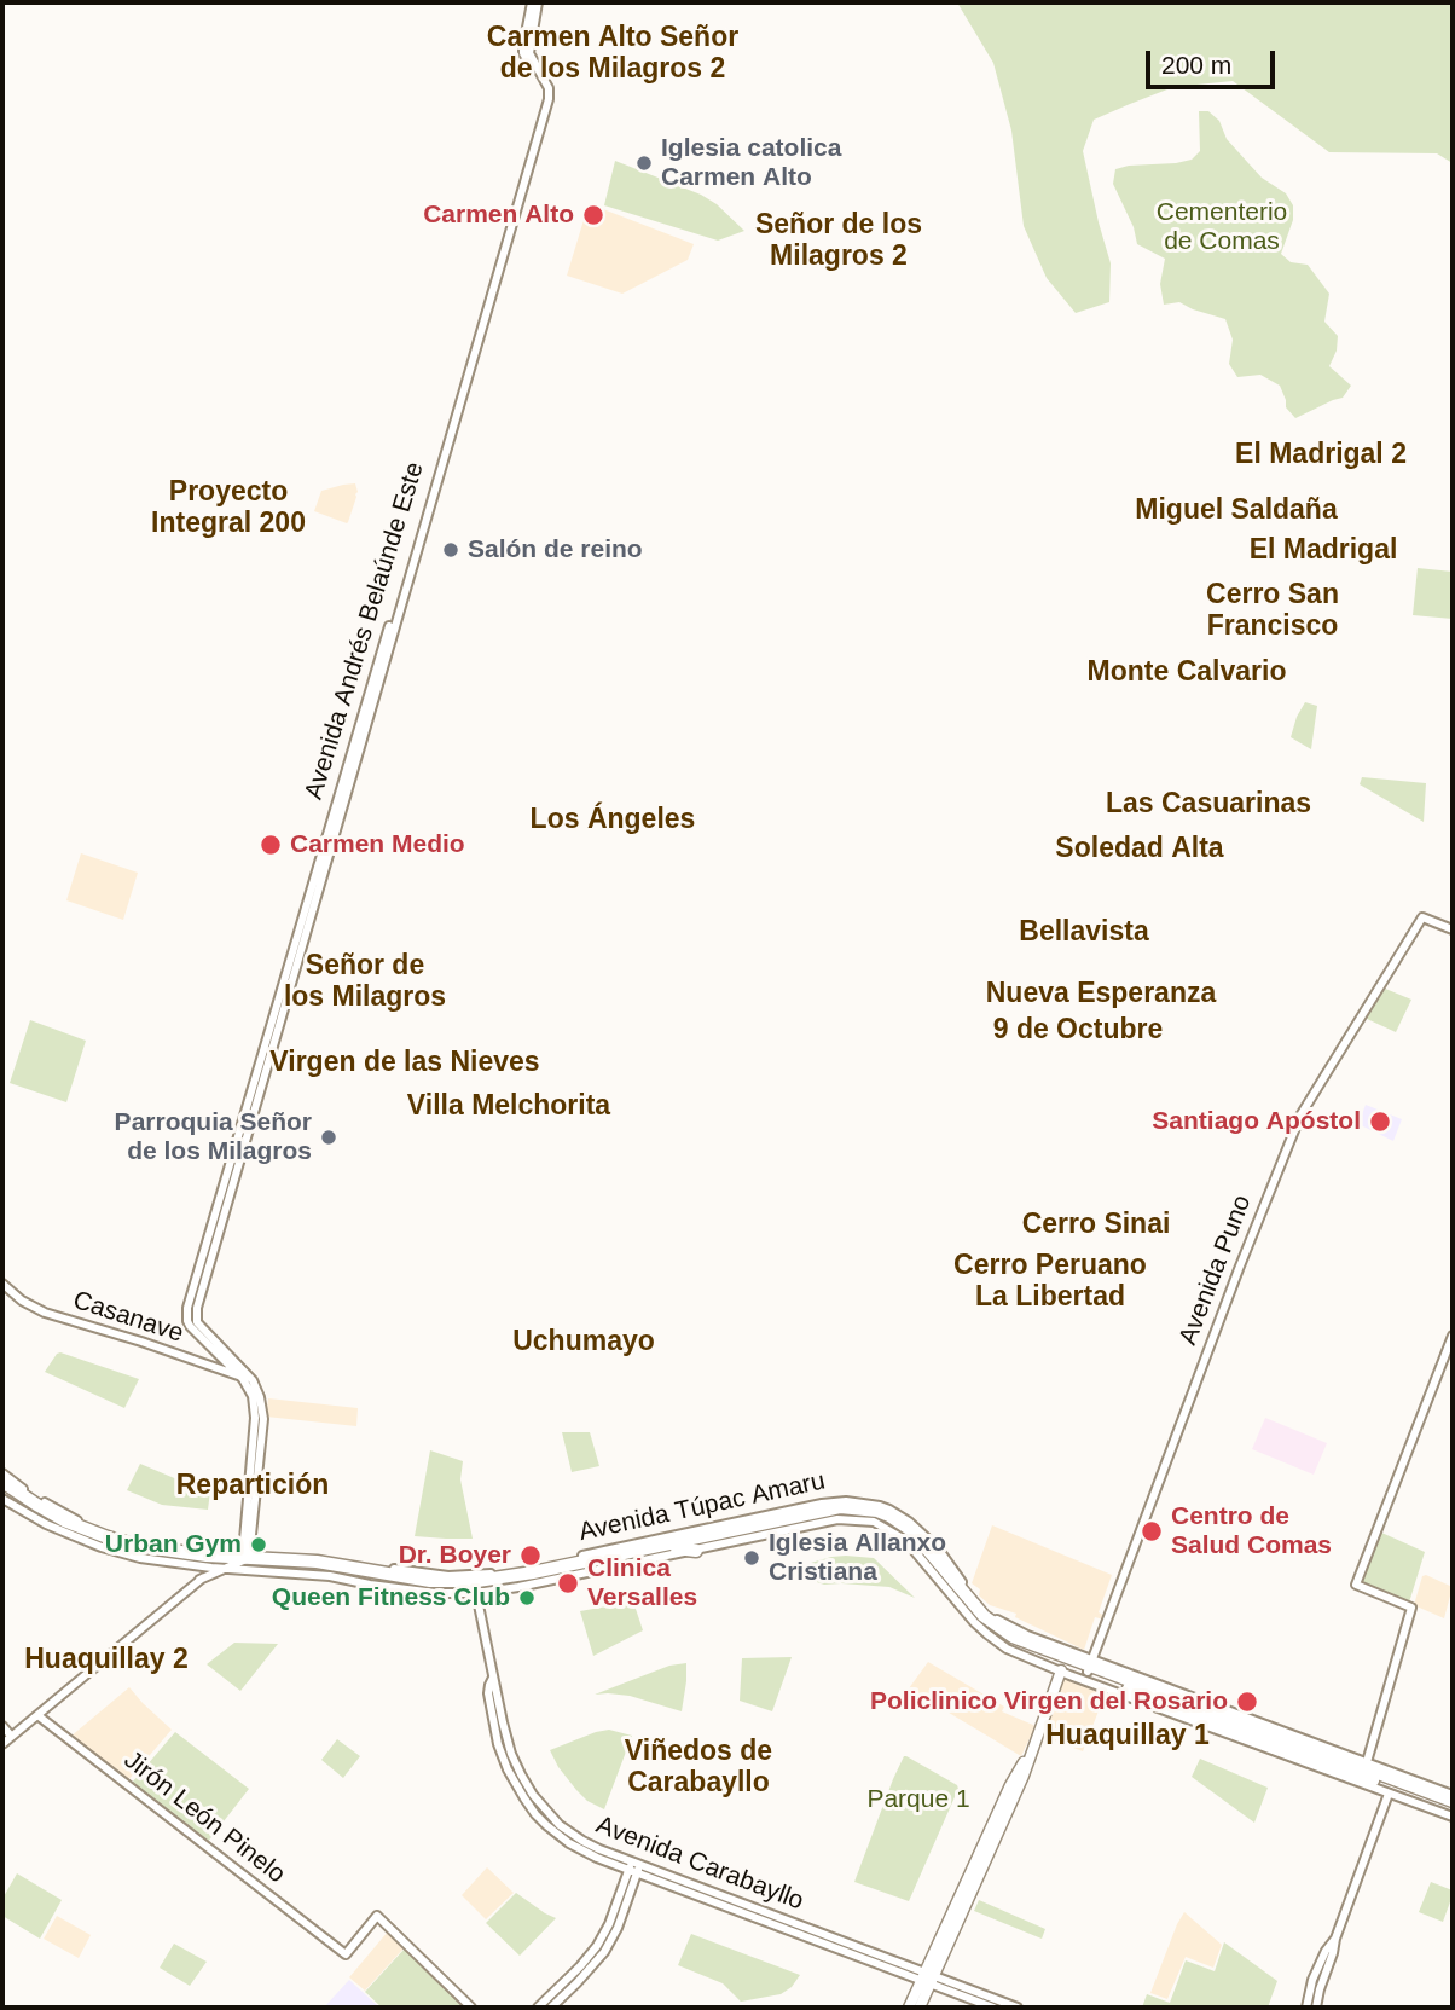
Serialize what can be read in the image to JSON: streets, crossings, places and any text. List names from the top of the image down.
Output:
{
  "streets": {
    "highway": ["Avenida Túpac Amaru"],
    "main road": [
      "Avenida Andrés Belaúnde Este",
      "Avenida Puno",
      "Casanave",
      "Jirón León Pinelo",
      "Avenida Carabayllo"
    ]
  },
  "crossings": [
    ["Avenida Andrés Belaúnde Este", "Casanave"],
    ["Avenida Andrés Belaúnde Este", "Avenida Túpac Amaru"],
    ["Avenida Puno", "Avenida Túpac Amaru"]
  ],
  "districts": [
    "Carmen Alto Señor de los Milagros 2",
    "Señor de los Milagros 2",
    "El Madrigal 2",
    "Proyecto Integral 200",
    "Miguel Saldaña",
    "El Madrigal",
    "Cerro San Francisco",
    "Monte Calvario",
    "Las Casuarinas",
    "Los Ángeles",
    "Soledad Alta",
    "Bellavista",
    "Señor de los Milagros",
    "Nueva Esperanza",
    "9 de Octubre",
    "Virgen de las Nieves",
    "Villa Melchorita",
    "Cerro Sinai",
    "Cerro Peruano La Libertad",
    "Uchumayo",
    "Repartición",
    "Huaquillay 2",
    "Huaquillay 1",
    "Viñedos de Carabayllo"
  ],
  "parks": ["Cementerio de Comas", "Parque 1"],
  "places": [
    "Iglesia catolica Carmen Alto",
    "Carmen Alto",
    "Salón de reino",
    "Carmen Medio",
    "Santiago Apóstol",
    "Parroquia Señor de los Milagros",
    "Centro de Salud Comas",
    "Urban Gym",
    "Dr. Boyer",
    "Iglesia Allanxo Cristiana",
    "Clinica Versalles",
    "Queen Fitness Club",
    "Policlinico Virgen del Rosario"
  ],
  "scale_bar": "200 m"
}
